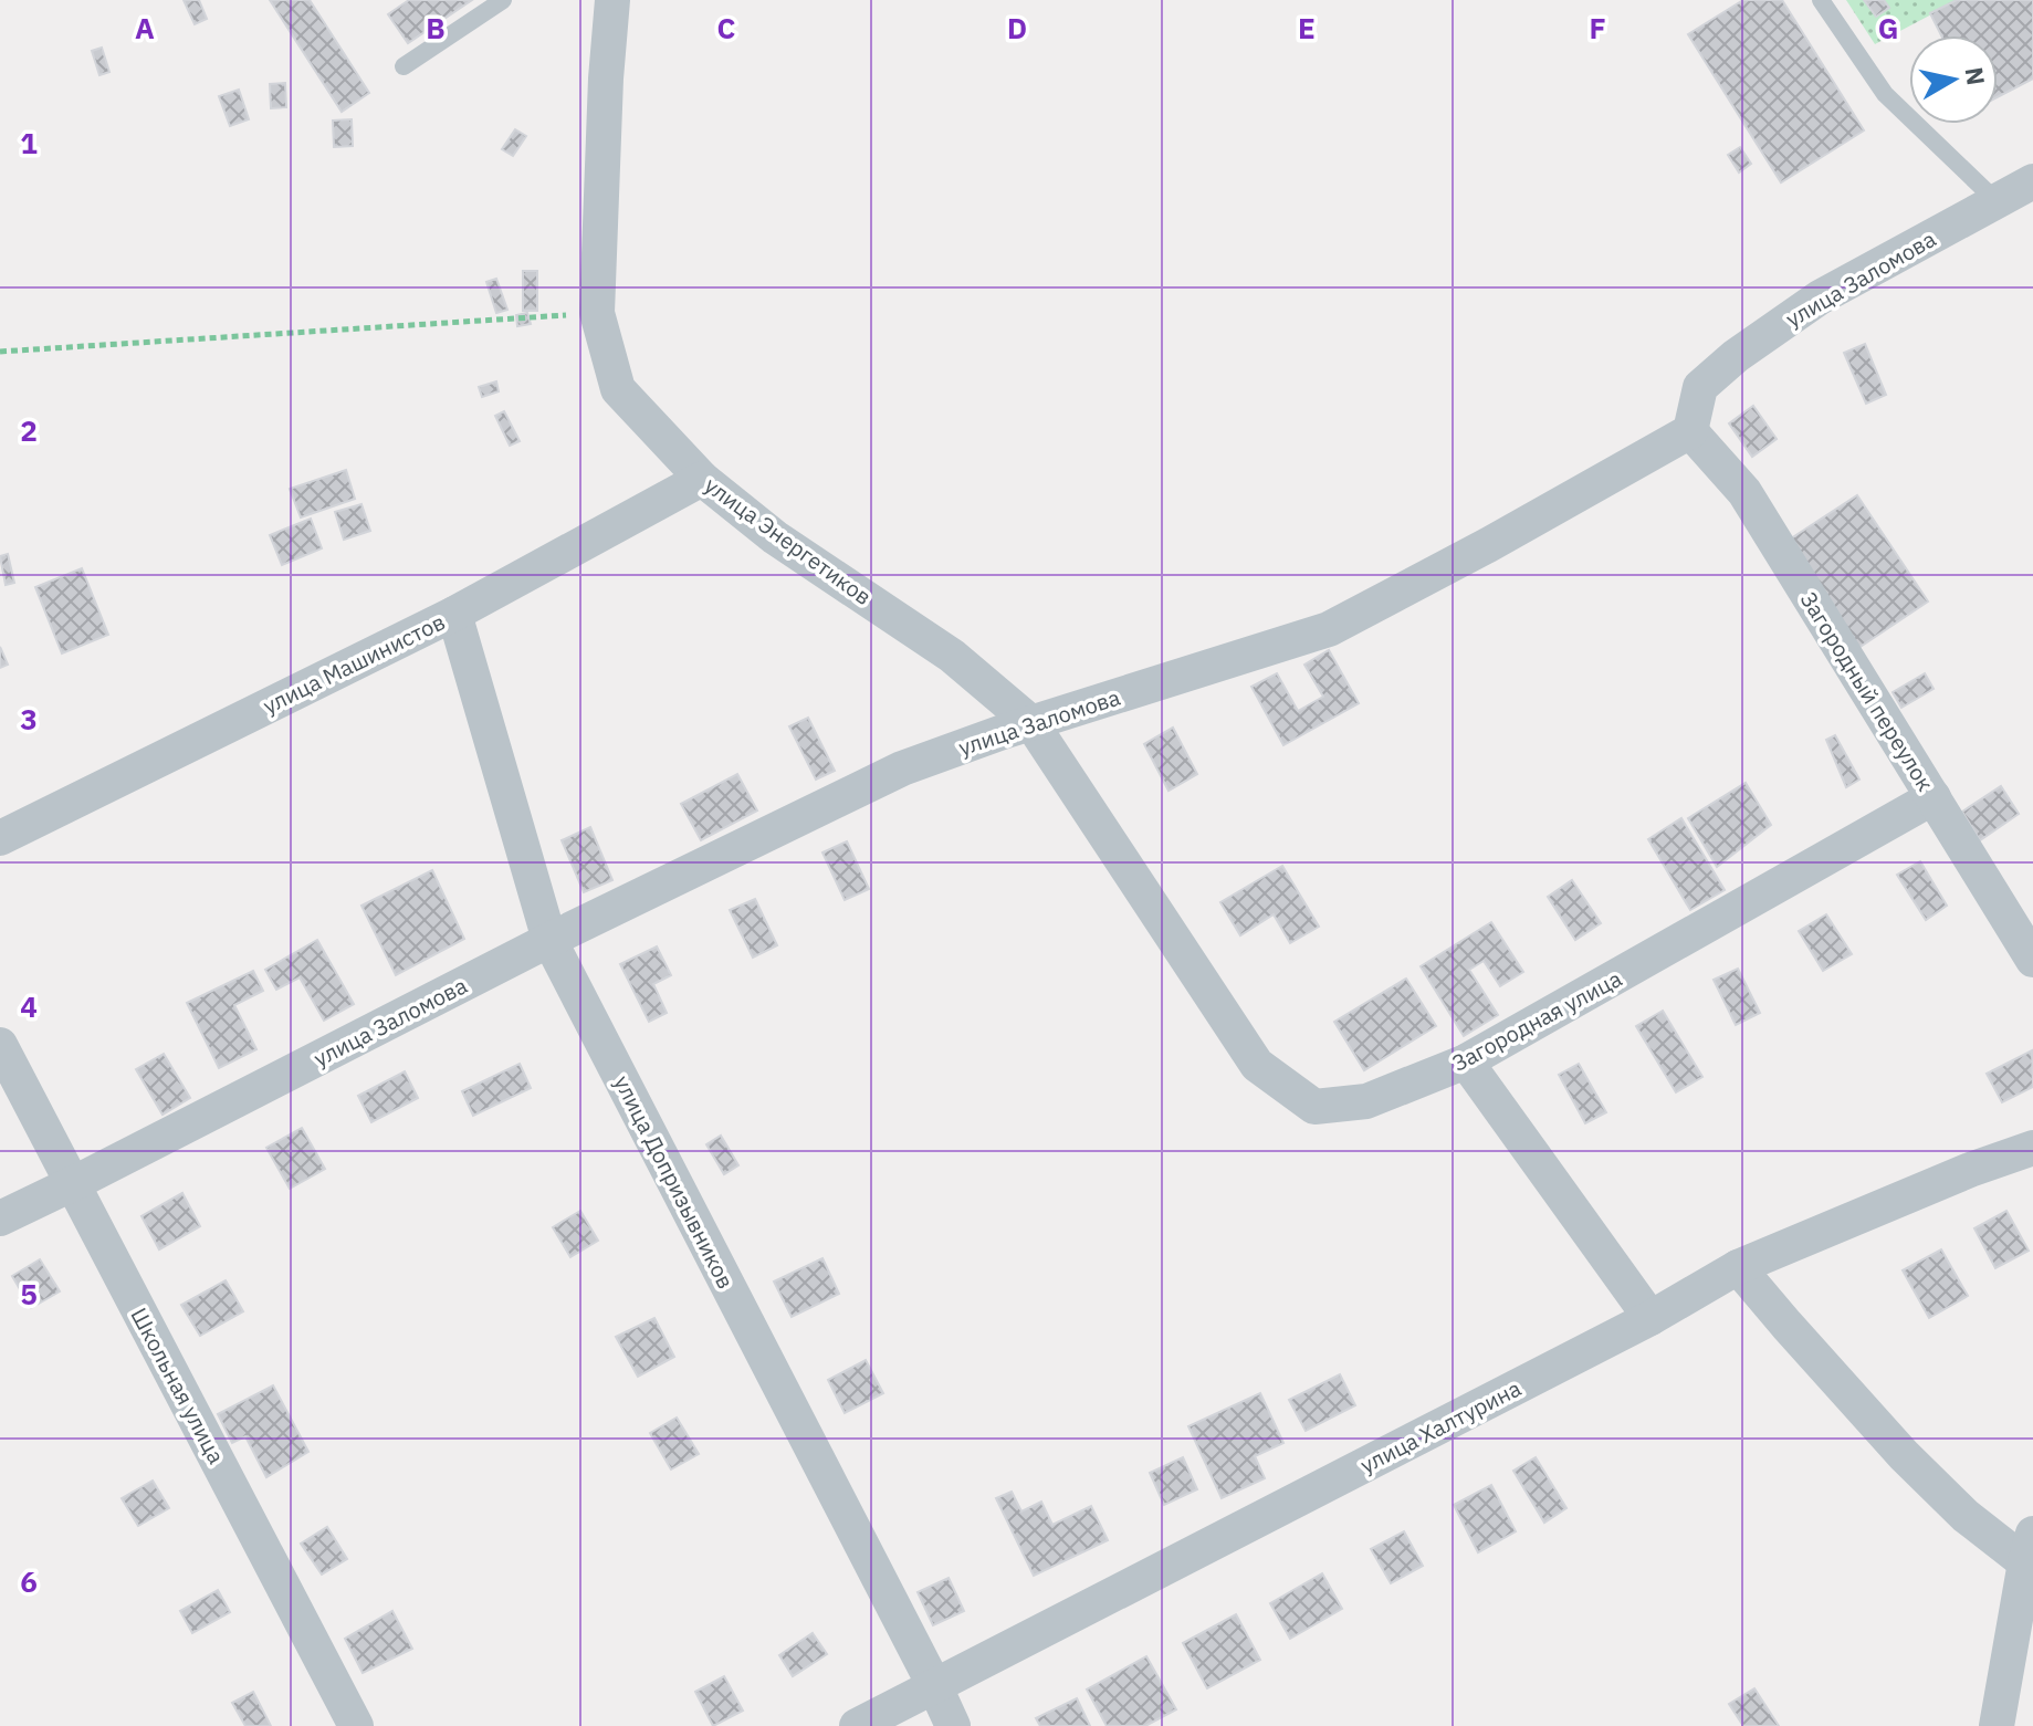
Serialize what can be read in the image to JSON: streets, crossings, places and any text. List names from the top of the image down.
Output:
{
  "streets": {
    "street": [
      "улица Заломова",
      "улица Энергетиков",
      "улица Машинистов",
      "Загородный переулок",
      "Загородная улица",
      "улица Допризывников",
      "Школьная улица",
      "улица Халтурина"
    ]
  },
  "crossings": [
    ["улица Заломова", "улица Энергетиков"],
    ["улица Заломова", "Загородный переулок"],
    ["улица Заломова", "Загородная улица"],
    ["улица Заломова", "улица Допризывников"],
    ["улица Заломова", "Школьная улица"],
    ["улица Энергетиков", "улица Машинистов"],
    ["улица Энергетиков", "Загородная улица"],
    ["улица Машинистов", "улица Допризывников"],
    ["Загородный переулок", "Загородная улица"],
    ["улица Допризывников", "улица Халтурина"]
  ],
  "north": "right",
  "grid": {
    "columns": [
      "A",
      "B",
      "C",
      "D",
      "E",
      "F",
      "G"
    ],
    "rows": [
      "1",
      "2",
      "3",
      "4",
      "5",
      "6"
    ]
  }
}
